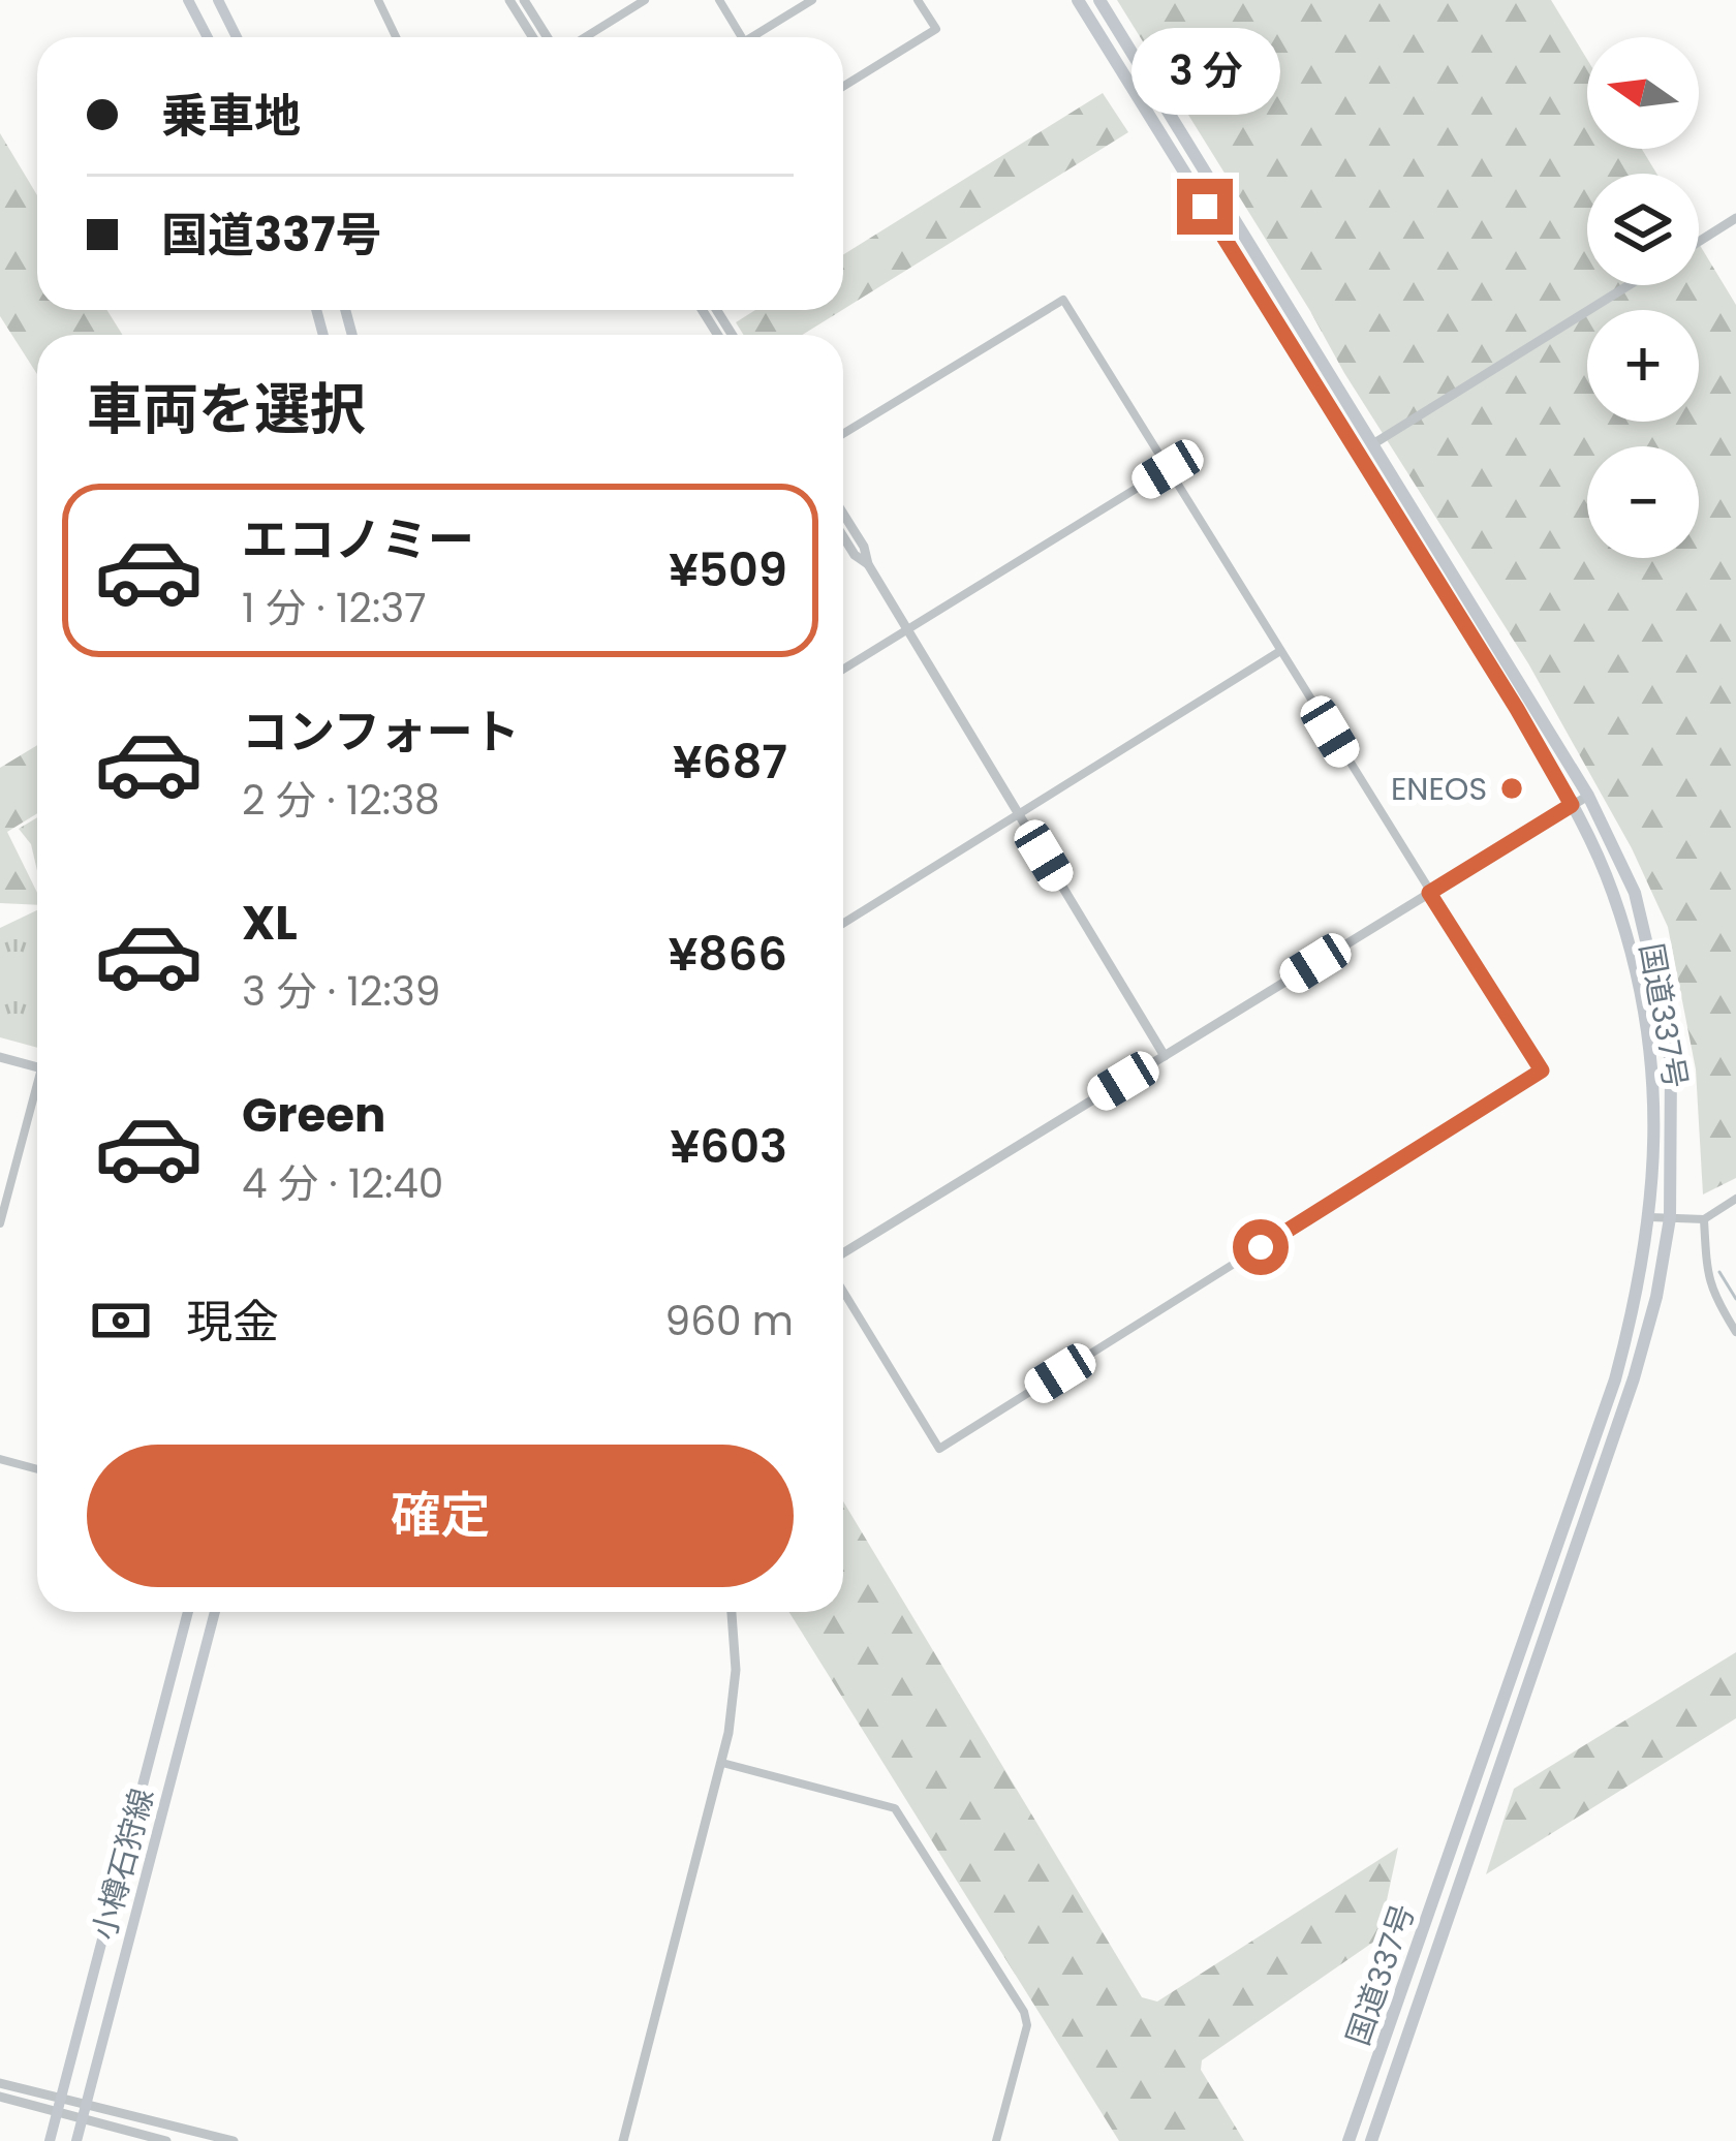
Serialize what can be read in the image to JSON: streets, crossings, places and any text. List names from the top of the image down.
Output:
{
  "streets": {
    "highway": ["国道337号"],
    "main road": ["小樽石狩線"]
  },
  "places": ["ENEOS"],
  "north": "left",
  "page": {
    "bubble": "3 分",
    "map_buttons": ["+", "−"],
    "banner": ["乗車地", "国道337号"],
    "heading": "車両を選択",
    "list": [
      {
        "name": "エコノミー",
        "note": "1 分 · 12:37",
        "value": "¥509"
      },
      {
        "name": "コンフォート",
        "note": "2 分 · 12:38",
        "value": "¥687"
      },
      {
        "name": "XL",
        "note": "3 分 · 12:39",
        "value": "¥866"
      },
      {
        "name": "Green",
        "note": "4 分 · 12:40",
        "value": "¥603"
      }
    ],
    "pay": ["現金", "960 m"],
    "buttons": "確定"
  }
}
